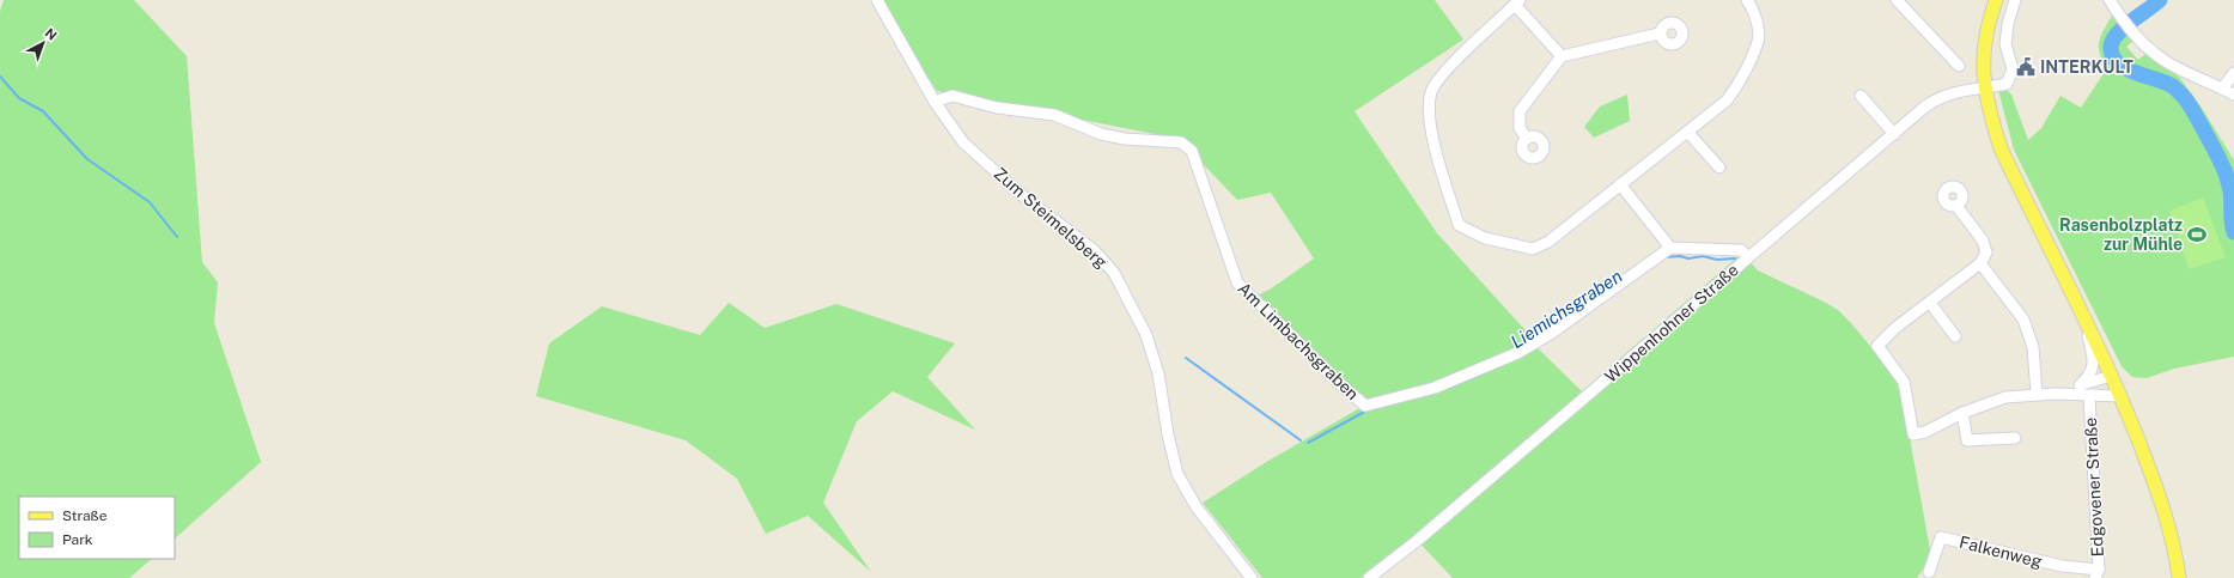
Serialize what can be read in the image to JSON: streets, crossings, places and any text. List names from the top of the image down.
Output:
{
  "streets": {
    "street": [
      "Zum Steimelsberg",
      "Wippenhohner Straße",
      "Am Limbachsgraben",
      "Edgovener Straße",
      "Falkenweg"
    ]
  },
  "crossings": [
    ["Zum Steimelsberg", "Am Limbachsgraben"],
    ["Edgovener Straße", "Falkenweg"]
  ],
  "water": ["Liemichsgraben"],
  "places": {
    "public building": ["INTERKULT"],
    "sports": ["Rasenbolzplatz zur Mühle"]
  },
  "legend": ["Straße", "Park"],
  "north": "top right"
}
